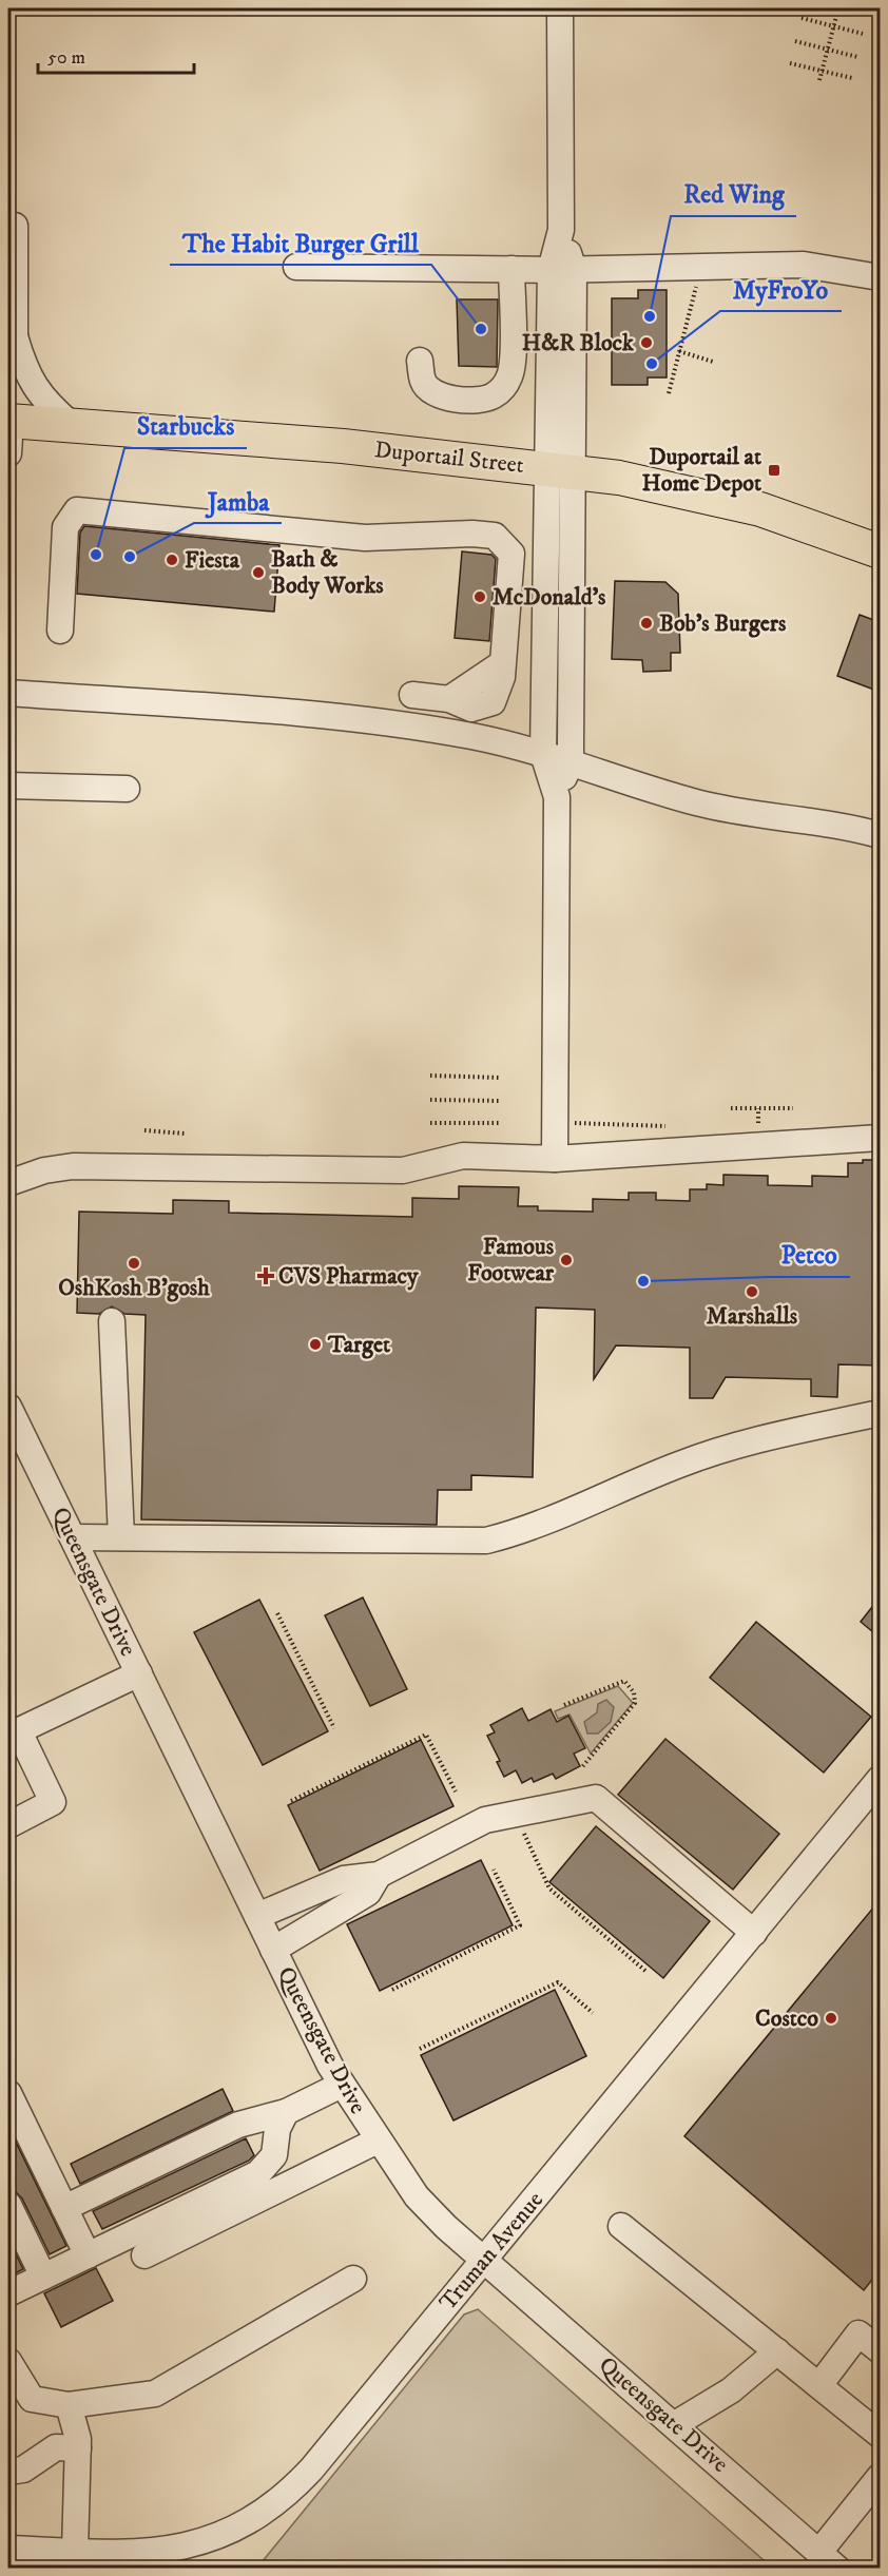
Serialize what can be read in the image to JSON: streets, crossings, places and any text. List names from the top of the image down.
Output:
{
  "streets": {
    "main road": ["Duportail Street"],
    "street": ["Queensgate Drive", "Truman Avenue"]
  },
  "crossings": [
    ["Queensgate Drive", "Truman Avenue"]
  ],
  "places": {
    "other": [
      "Red Wing",
      "The Habit Burger Grill",
      "H&R Block",
      "MyFroYo",
      "Starbucks",
      "Jamba",
      "Fiesta",
      "Bath & Body Works",
      "McDonald's",
      "Bob's Burgers",
      "Famous Footwear",
      "OshKosh B'gosh",
      "Petco",
      "Marshalls",
      "Target",
      "Costco"
    ],
    "transit": ["Duportail at Home Depot"],
    "health": ["CVS Pharmacy"]
  },
  "scale_bar": "50 m"
}
